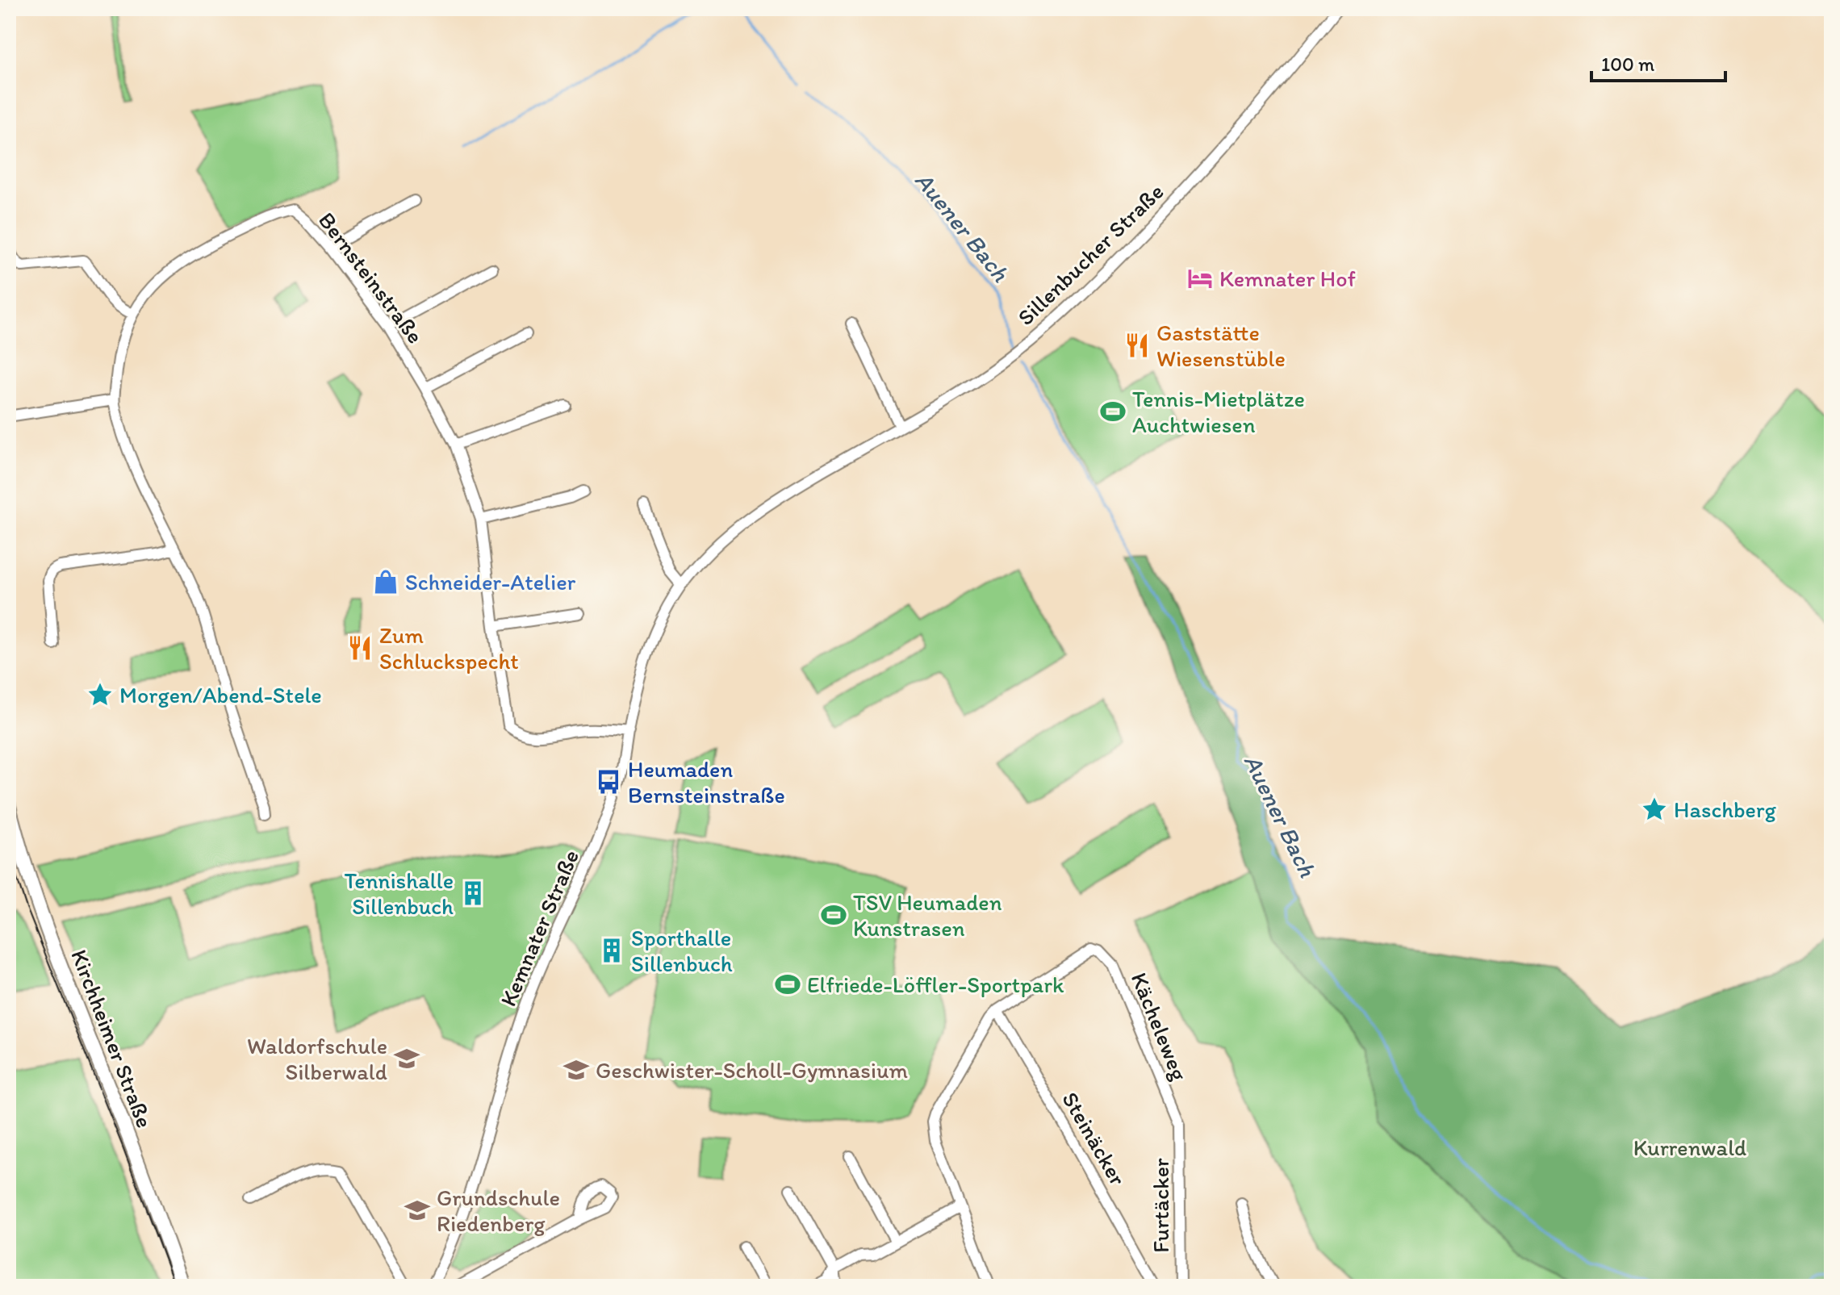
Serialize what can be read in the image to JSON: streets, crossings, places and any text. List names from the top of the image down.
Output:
{
  "streets": {
    "main road": ["Kirchheimer Straße"],
    "street": [
      "Sillenbucher Straße",
      "Bernsteinstraße",
      "Kemnater Straße",
      "Kächeleweg",
      "Steinäcker",
      "Furtäcker"
    ]
  },
  "crossings": [
    ["Sillenbucher Straße", "Kemnater Straße"],
    ["Bernsteinstraße", "Kemnater Straße"],
    ["Kächeleweg", "Steinäcker"],
    ["Kächeleweg", "Furtäcker"]
  ],
  "water": ["Auener Bach"],
  "parks": ["Kurrenwald"],
  "places": {
    "hotel": ["Kemnater Hof"],
    "restaurant": ["Gaststätte Wiesenstüble", "Zum Schluckspecht"],
    "sports": ["Tennis-Mietplätze Auchtwiesen", "TSV Heumaden Kunstrasen", "Elfriede-Löffler-Sportpark"],
    "shop": ["Schneider-Atelier"],
    "place": ["Morgen/Abend-Stele", "Haschberg"],
    "bus stop": ["Heumaden Bernsteinstraße"],
    "building": ["Tennishalle Sillenbuch", "Sporthalle Sillenbuch"],
    "school or university": ["Waldorfschule Silberwald", "Geschwister-Scholl-Gymnasium", "Grundschule Riedenberg"]
  },
  "scale_bar": "100 m"
}
